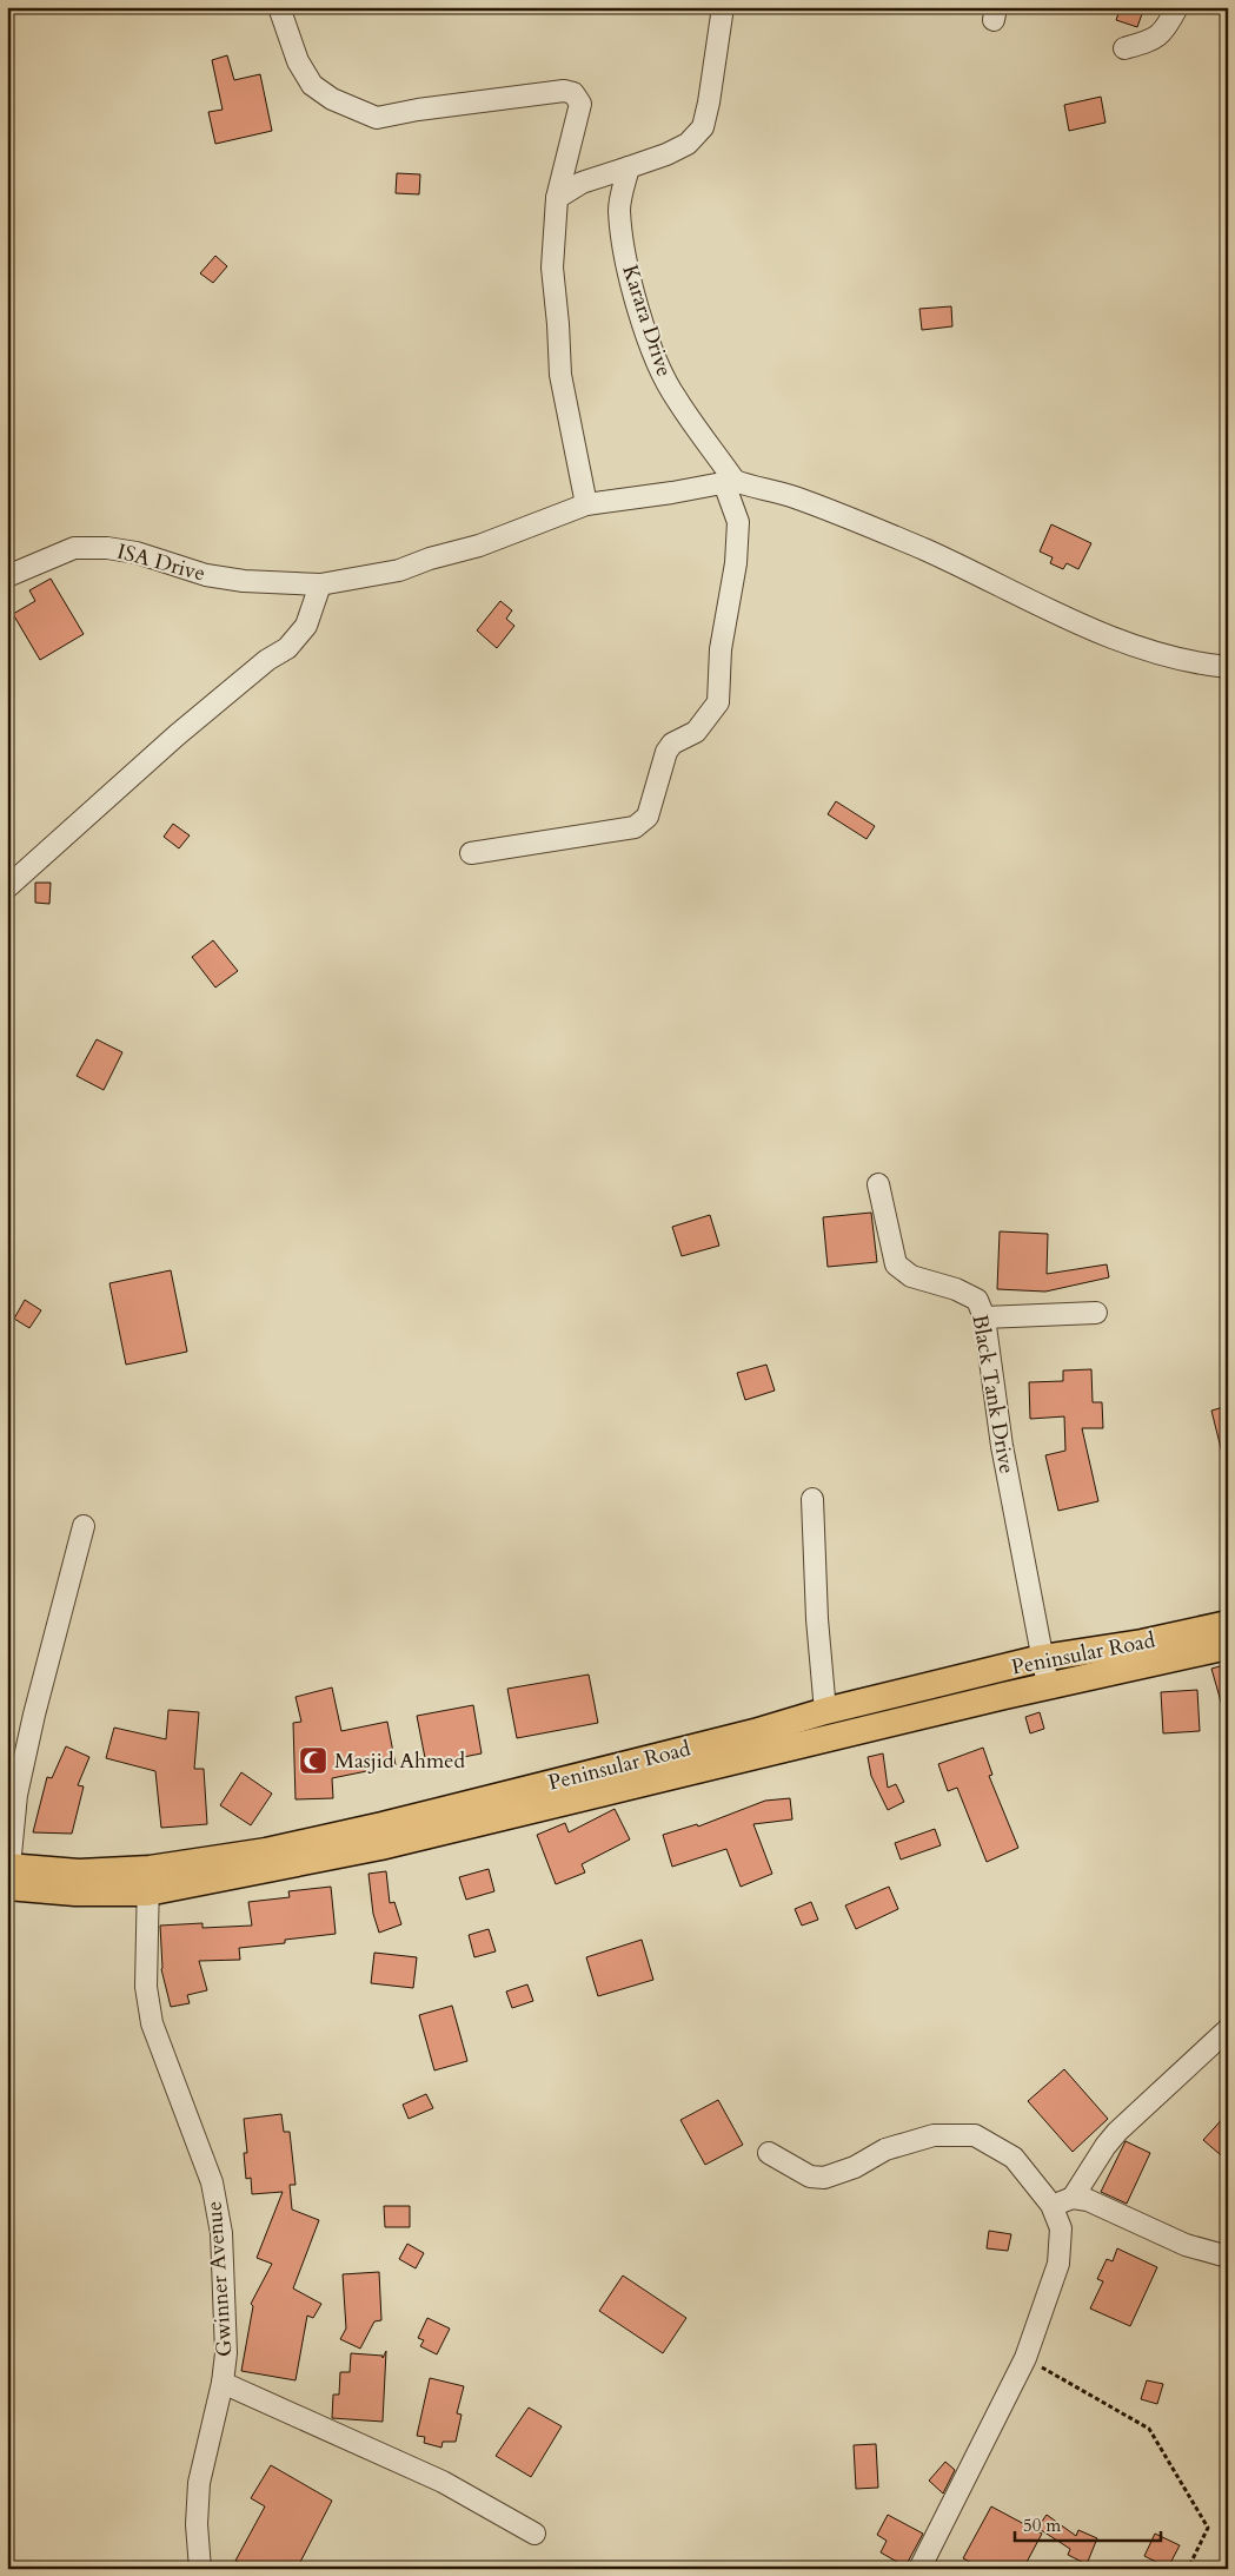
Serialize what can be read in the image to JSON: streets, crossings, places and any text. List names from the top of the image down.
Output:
{
  "streets": {
    "main road": ["Peninsular Road"],
    "street": [
      "Karara Drive",
      "ISA Drive",
      "Black Tank Drive",
      "Gwinner Avenue"
    ]
  },
  "crossings": [
    ["Black Tank Drive", "Peninsular Road"],
    ["Peninsular Road", "Gwinner Avenue"]
  ],
  "places": {
    "mosque": ["Masjid Ahmed"]
  },
  "scale_bar": "50 m"
}
